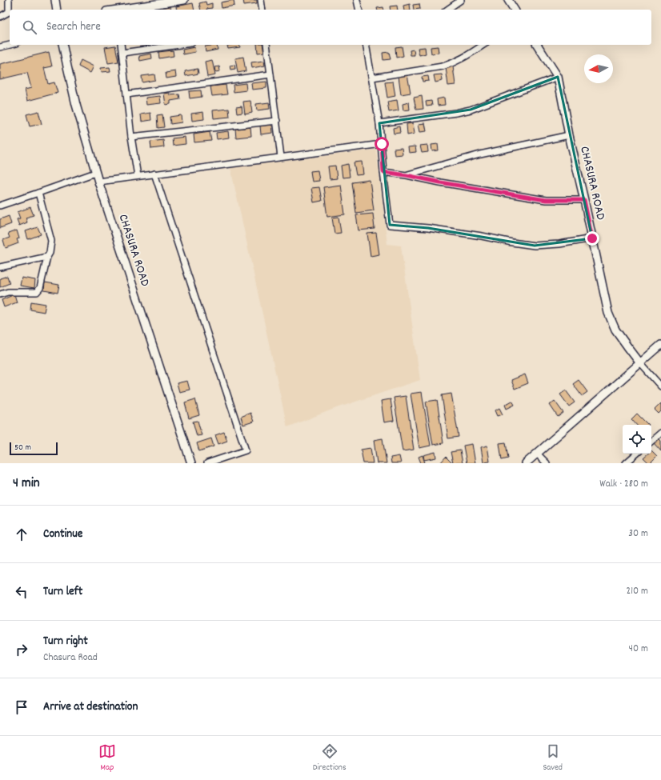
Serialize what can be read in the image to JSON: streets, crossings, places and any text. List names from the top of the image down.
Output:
{
  "streets": {
    "street": ["CHASURA ROAD"]
  },
  "scale_bar": "50 m",
  "north": "left",
  "page": {
    "search": "Search here",
    "scale": "50 m",
    "heading": ["4 min", "Walk · 280 m"],
    "list": [
      ["Continue", "30 m"],
      ["Turn left", "210 m"],
      ["Turn right", "Chasura Road", "40 m"],
      "Arrive at destination"
    ],
    "nav": ["Map", "Directions", "Saved"]
  }
}
